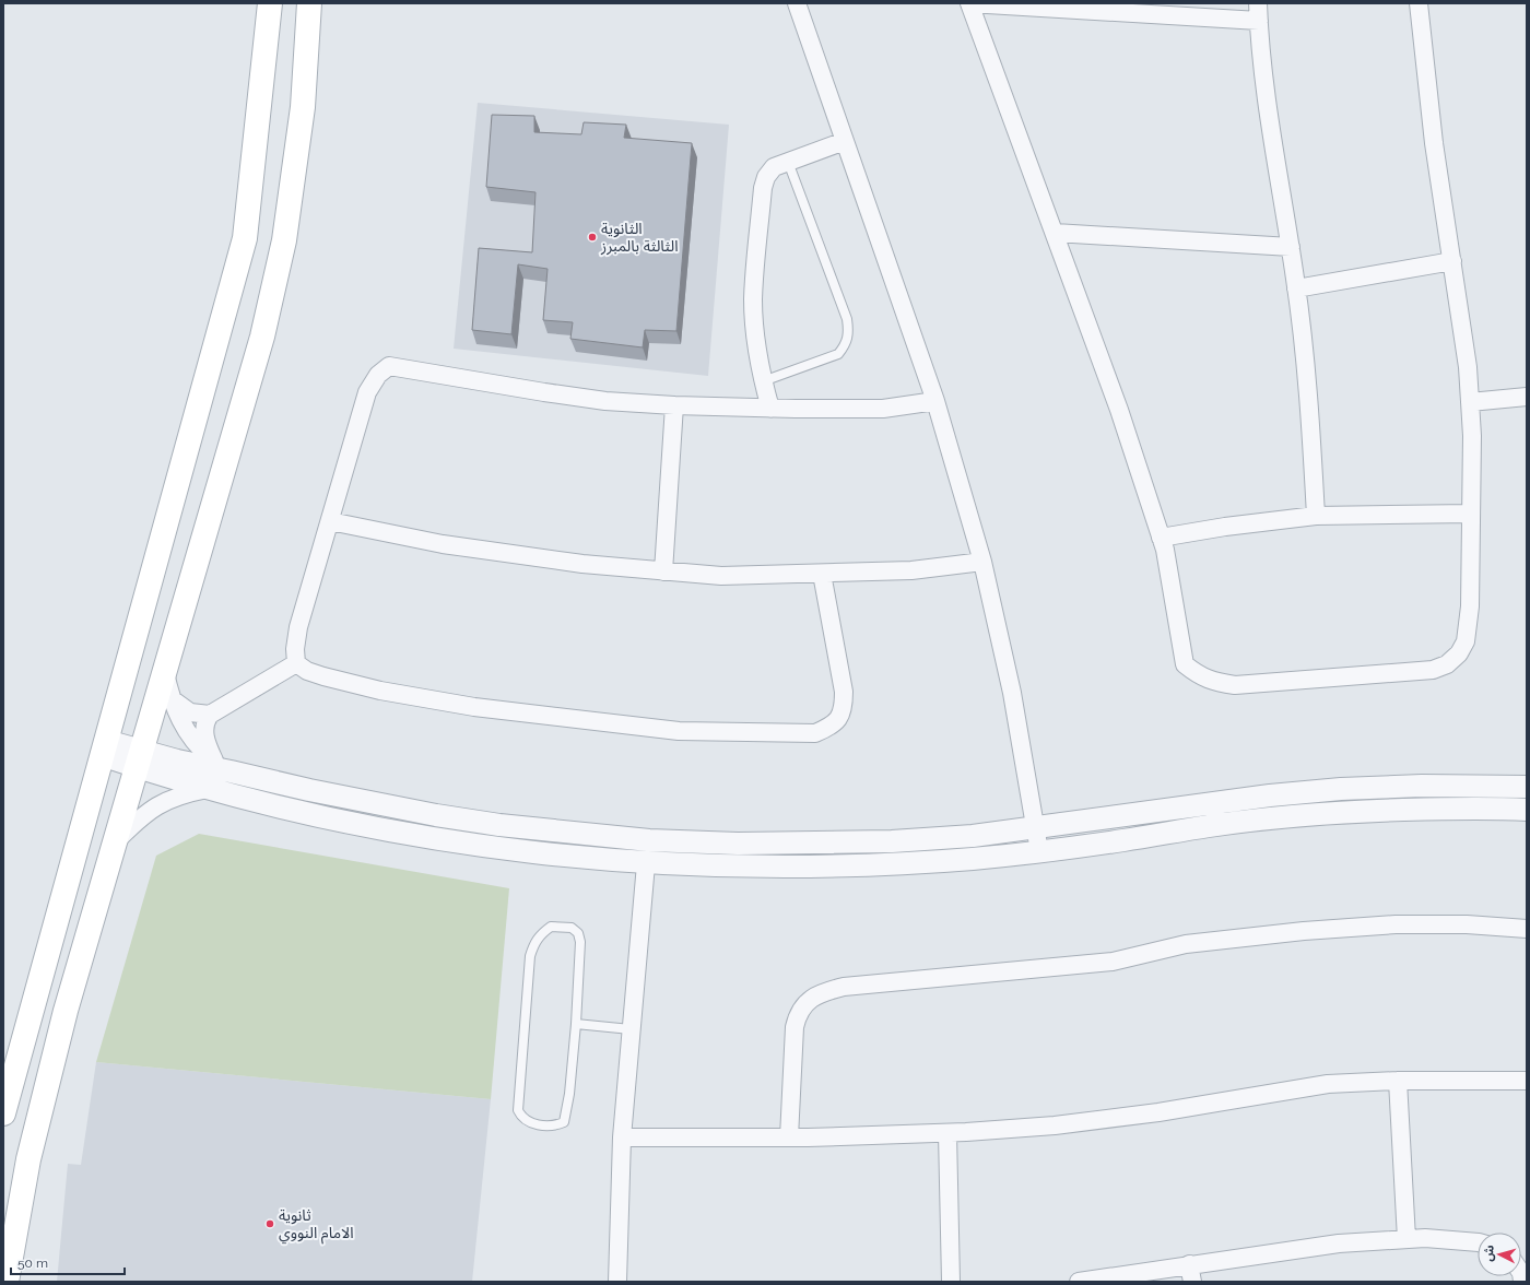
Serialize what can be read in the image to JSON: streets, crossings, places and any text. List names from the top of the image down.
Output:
{
  "places": ["الثانوية الثالثة بالمبرز", "ثانوية الامام النووي"],
  "scale_bar": "50 m",
  "north": "left"
}
